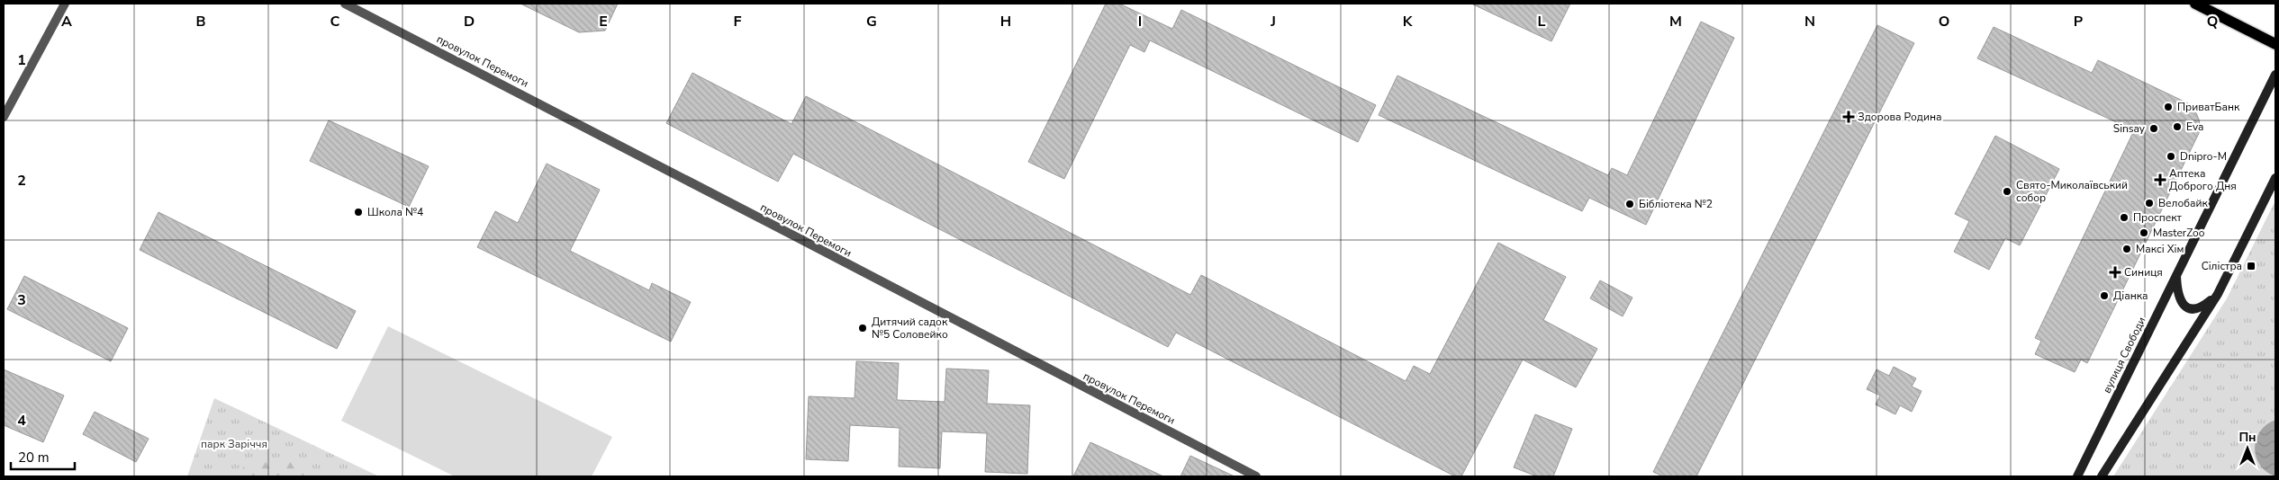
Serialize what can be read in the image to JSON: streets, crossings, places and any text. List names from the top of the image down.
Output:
{
  "streets": {
    "main road": ["вулиця Свободи"],
    "street": ["провулок Перемоги"]
  },
  "parks": ["парк Заріччя"],
  "places": {
    "other": [
      "ПриватБанк",
      "Eva",
      "Sinsay",
      "Dnipro-M",
      "Свято-Миколаївський собор",
      "Велобайк",
      "Бібліотека №2",
      "Школа №4",
      "Проспект",
      "MasterZoo",
      "Максі Хім",
      "Діанка",
      "Дитячий садок №5 Соловейко"
    ],
    "health": ["Здорова Родина", "Аптека Доброго Дня", "Синиця"],
    "transit": ["Сілістра"]
  },
  "scale_bar": "20 m",
  "north": "top",
  "grid": {
    "columns": [
      "A",
      "B",
      "C",
      "D",
      "E",
      "F",
      "G",
      "H",
      "I",
      "J",
      "K",
      "L",
      "M",
      "N",
      "O",
      "P",
      "Q"
    ],
    "rows": [
      "1",
      "2",
      "3",
      "4"
    ]
  }
}
